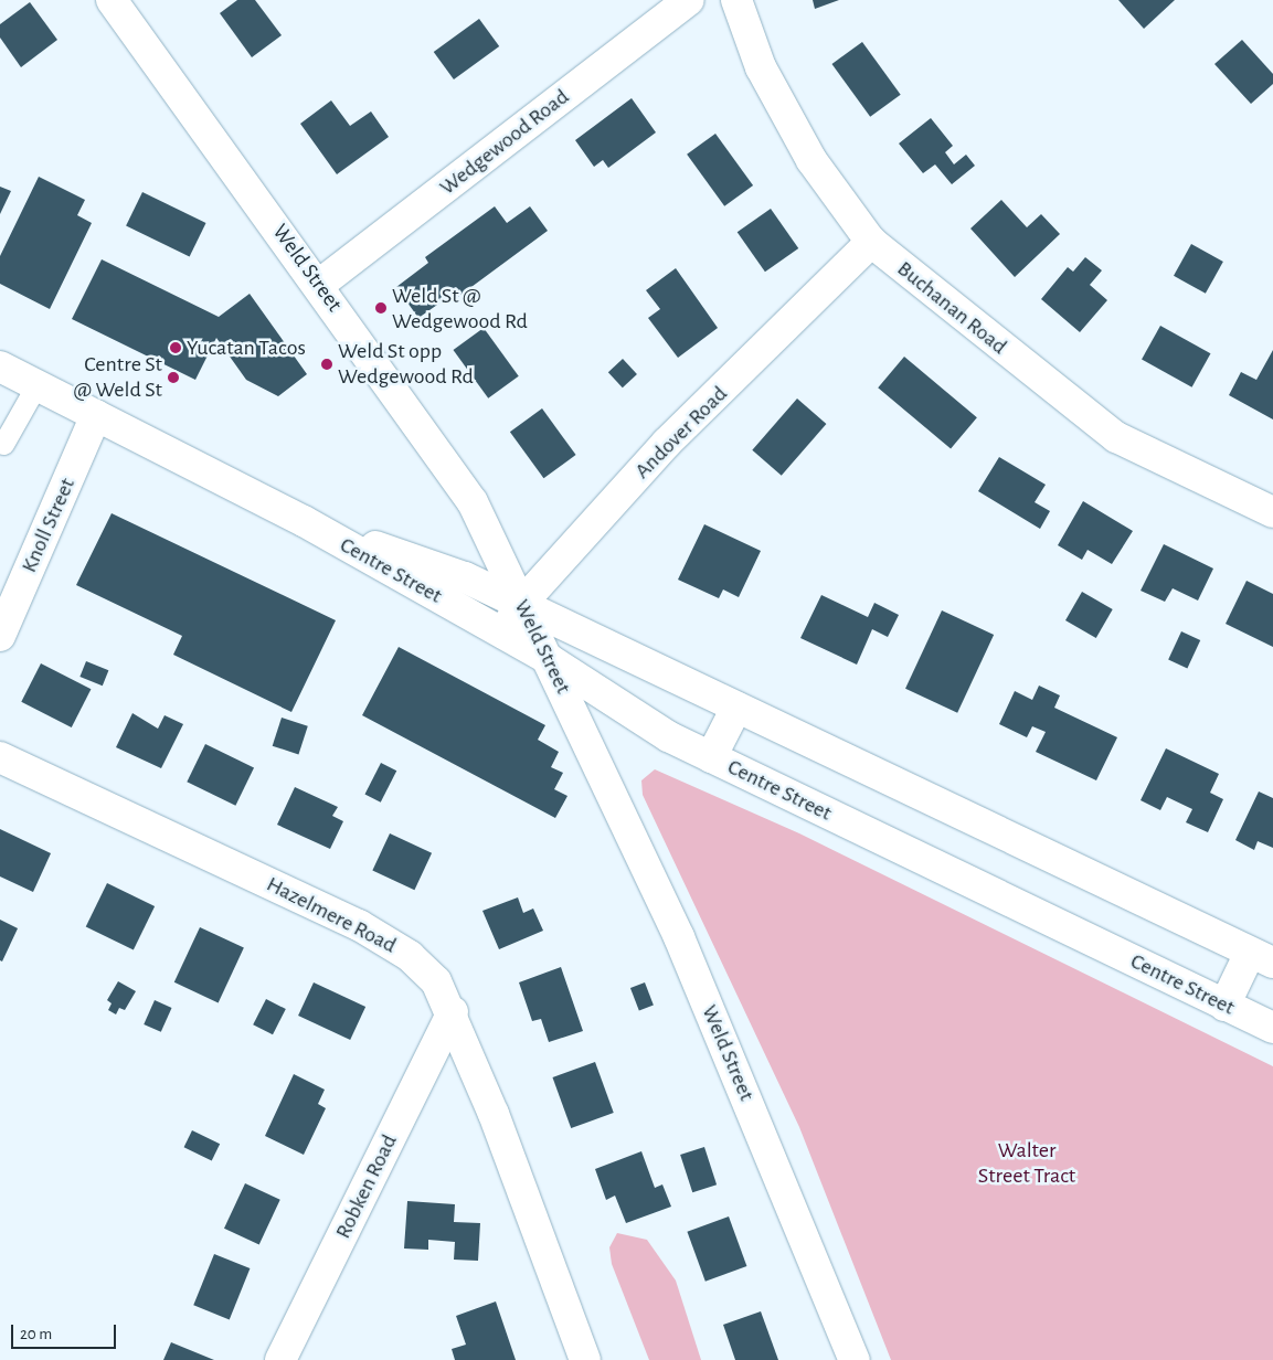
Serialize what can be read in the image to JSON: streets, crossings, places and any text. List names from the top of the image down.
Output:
{
  "streets": {
    "street": [
      "Wedgewood Road",
      "Weld Street",
      "Buchanan Road",
      "Andover Road",
      "Knoll Street",
      "Centre Street",
      "Hazelmere Road",
      "Robken Road"
    ]
  },
  "crossings": [
    ["Wedgewood Road", "Weld Street"],
    ["Weld Street", "Andover Road"],
    ["Weld Street", "Centre Street"],
    ["Buchanan Road", "Andover Road"],
    ["Andover Road", "Centre Street"],
    ["Knoll Street", "Centre Street"],
    ["Hazelmere Road", "Robken Road"]
  ],
  "parks": ["Walter Street Tract"],
  "places": [
    "Weld St @ Wedgewood Rd",
    "Yucatan Tacos",
    "Weld St opp Wedgewood Rd",
    "Centre St @ Weld St"
  ],
  "scale_bar": "20 m"
}
